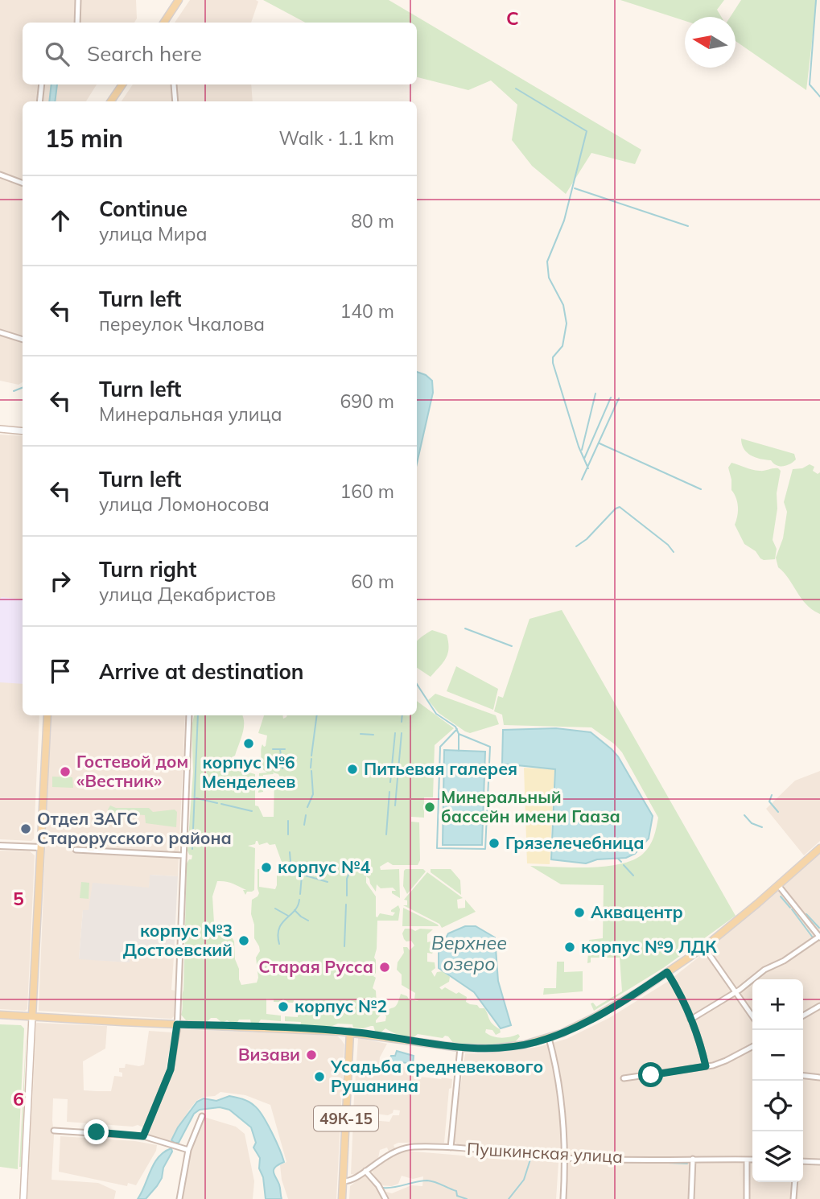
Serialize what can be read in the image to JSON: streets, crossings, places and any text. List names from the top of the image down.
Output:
{
  "streets": {
    "main road": ["49К-15"],
    "street": ["Пушкинская улица"]
  },
  "crossings": [
    ["49К-15", "Пушкинская улица"]
  ],
  "water": ["Верхнее озеро"],
  "places": [
    "корпус №6 Менделеев",
    "Питьевая галерея",
    "Гостевой дом «Вестник»",
    "Минеральный бассейн имени Гааза",
    "Отдел ЗАГС Старорусского района",
    "Грязелечебница",
    "корпус №4",
    "Аквацентр",
    "корпус №3 Достоевский",
    "корпус №9 ЛДК",
    "Старая Русса",
    "корпус №2",
    "Визави",
    "Усадьба средневекового Рушанина"
  ],
  "north": "left",
  "page": {
    "search": "Search here",
    "heading": ["15 min", "Walk · 1.1 km"],
    "list": [
      ["Continue", "улица Мира", "80 m"],
      ["Turn left", "переулок Чкалова", "140 m"],
      ["Turn left", "Минеральная улица", "690 m"],
      ["Turn left", "улица Ломоносова", "160 m"],
      ["Turn right", "улица Декабристов", "60 m"],
      "Arrive at destination"
    ],
    "map_buttons": ["+", "−"]
  },
  "grid": {
    "columns": ["C"],
    "rows": ["5", "6"]
  }
}
